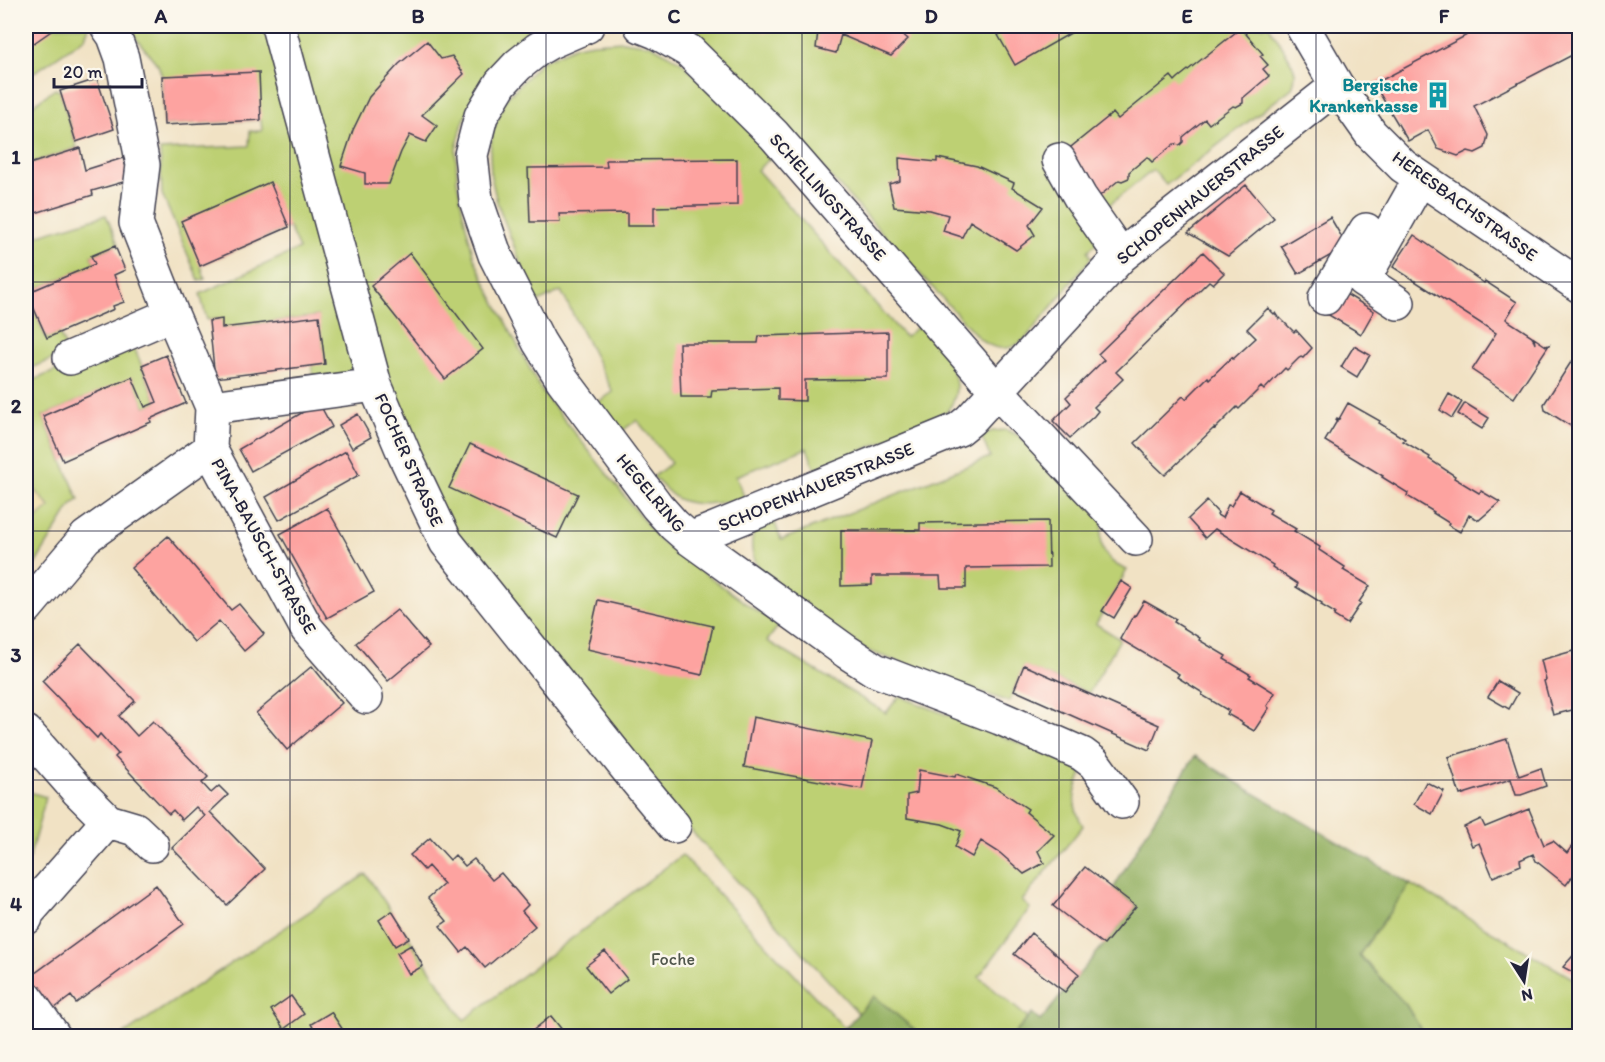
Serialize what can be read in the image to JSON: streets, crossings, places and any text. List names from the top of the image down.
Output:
{
  "streets": {
    "street": [
      "SCHOPENHAUERSTRASSE",
      "SCHELLINGSTRASSE",
      "HERESBACHSTRASSE",
      "FOCHER STRASSE",
      "HEGELRING",
      "PINA-BAUSCH-STRASSE"
    ]
  },
  "crossings": [
    ["SCHOPENHAUERSTRASSE", "SCHELLINGSTRASSE"],
    ["SCHOPENHAUERSTRASSE", "HERESBACHSTRASSE"],
    ["SCHOPENHAUERSTRASSE", "HEGELRING"]
  ],
  "parks": ["Foche"],
  "places": {
    "building": ["Bergische Krankenkasse"]
  },
  "scale_bar": "20 m",
  "north": "bottom",
  "grid": {
    "columns": [
      "A",
      "B",
      "C",
      "D",
      "E",
      "F"
    ],
    "rows": [
      "1",
      "2",
      "3",
      "4"
    ]
  }
}
